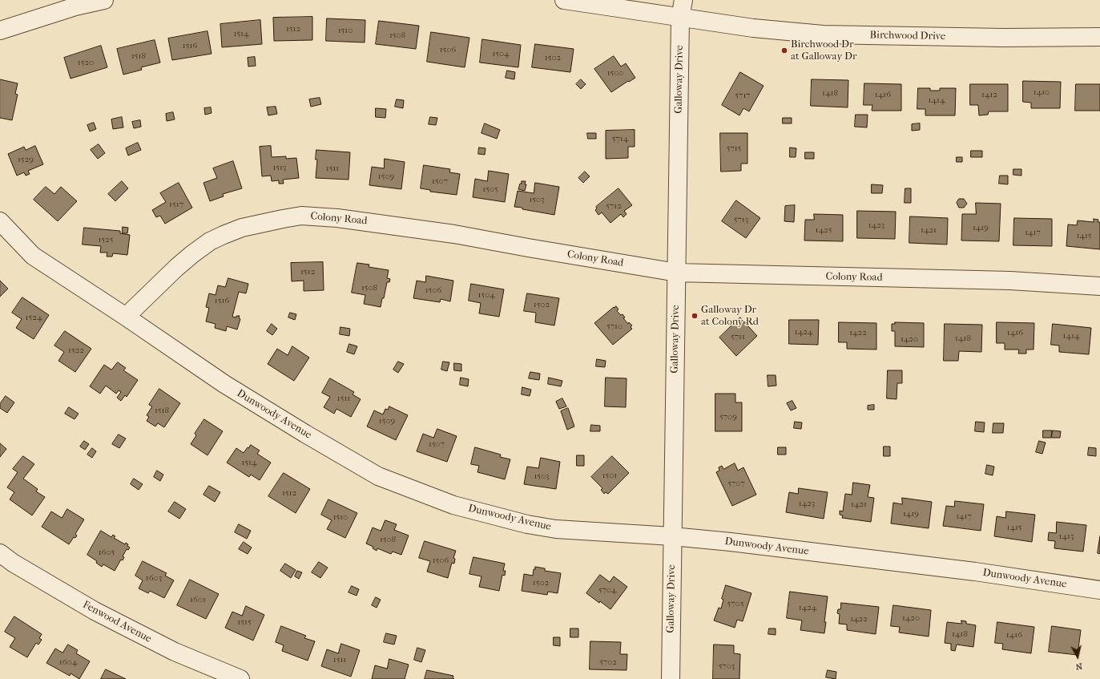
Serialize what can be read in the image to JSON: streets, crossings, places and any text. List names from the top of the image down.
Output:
{
  "streets": {
    "street": [
      "Birchwood Drive",
      "Galloway Drive",
      "Colony Road",
      "Dunwoody Avenue",
      "Fenwood Avenue"
    ]
  },
  "crossings": [
    ["Birchwood Drive", "Galloway Drive"],
    ["Galloway Drive", "Colony Road"],
    ["Galloway Drive", "Dunwoody Avenue"],
    ["Colony Road", "Dunwoody Avenue"]
  ],
  "places": ["Birchwood Dr at Galloway Dr", "Galloway Dr at Colony Rd"],
  "house_numbers": [
    "1512",
    "1510",
    "1514",
    "1508",
    "1516",
    "1506",
    "1504",
    "1518",
    "1502",
    "1520",
    "1500",
    "1410",
    "1418",
    "1416",
    "1412",
    "5717",
    "1414",
    "5714",
    "5715",
    "1529",
    "1513",
    "1511",
    "1509",
    "1507",
    "1505",
    "1503",
    "1517",
    "5712",
    "5713",
    "1423",
    "1419",
    "1425",
    "1421",
    "1417",
    "1415",
    "1525",
    "1512",
    "1508",
    "1506",
    "1504",
    "1516",
    "1502",
    "1524",
    "5710",
    "1424",
    "1422",
    "1416",
    "1414",
    "5711",
    "1418",
    "1420",
    "1522",
    "1511",
    "1518",
    "5709",
    "1509",
    "1507",
    "1514",
    "1501",
    "1503",
    "5707",
    "1512",
    "1423",
    "1421",
    "1419",
    "1417",
    "1510",
    "1415",
    "1413",
    "1508",
    "1605",
    "1506",
    "1603",
    "1502",
    "5704",
    "1601",
    "5705",
    "1424",
    "1420",
    "1422",
    "1515",
    "1418",
    "1416",
    "1511",
    "1604",
    "5702",
    "5703"
  ],
  "north": "bottom"
}
